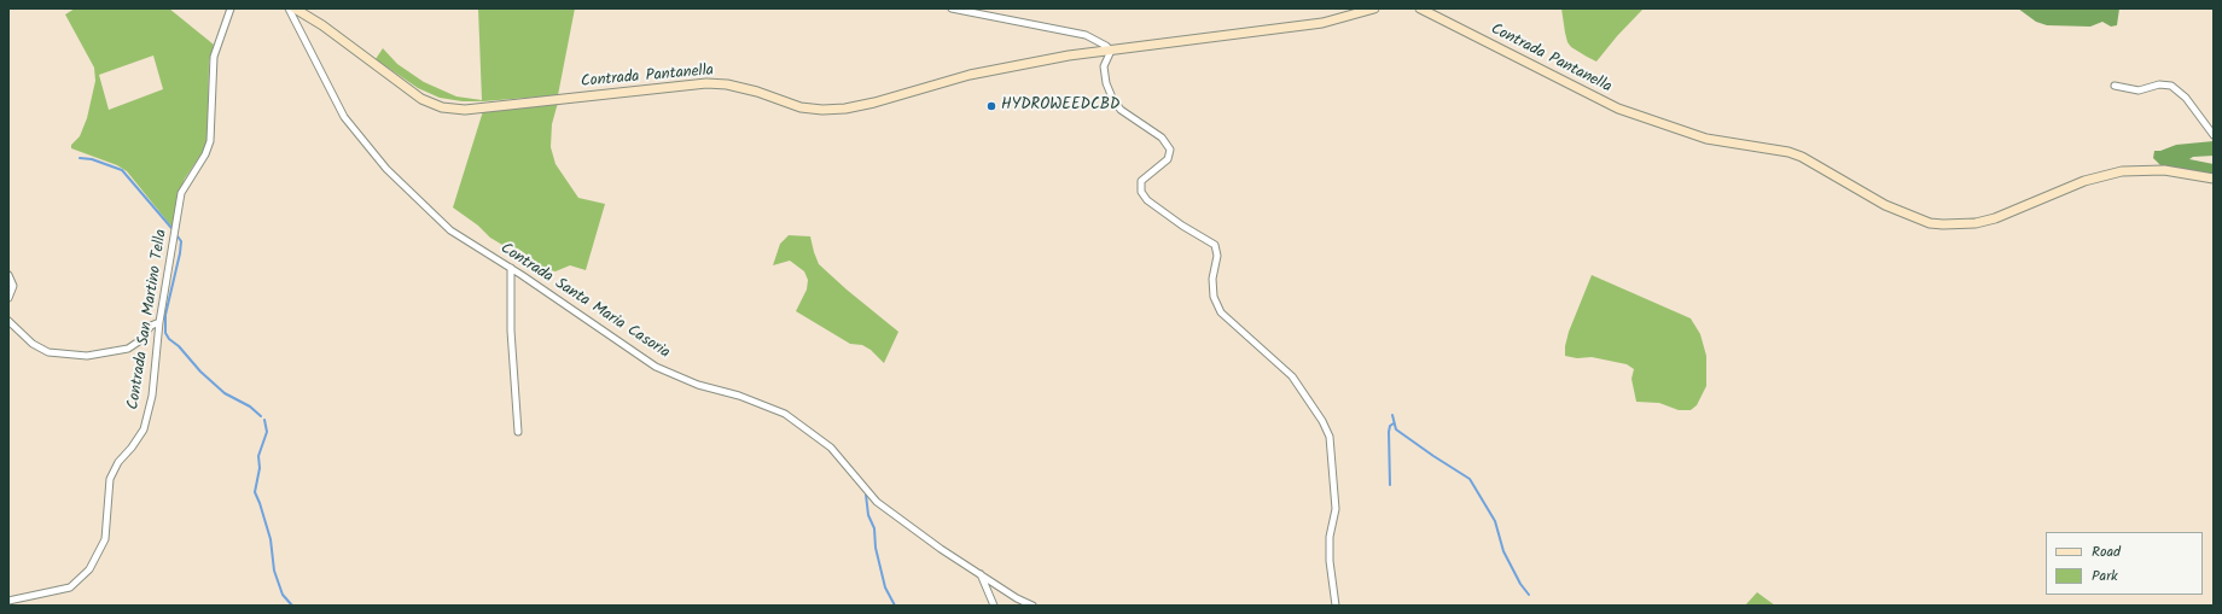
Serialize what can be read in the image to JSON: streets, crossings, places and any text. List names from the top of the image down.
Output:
{
  "streets": {
    "street": ["Contrada Pantanella", "Contrada Santa Maria Casoria", "Contrada San Martino Tella"]
  },
  "places": ["HYDROWEEDCBD"],
  "legend": ["Road", "Park"]
}
